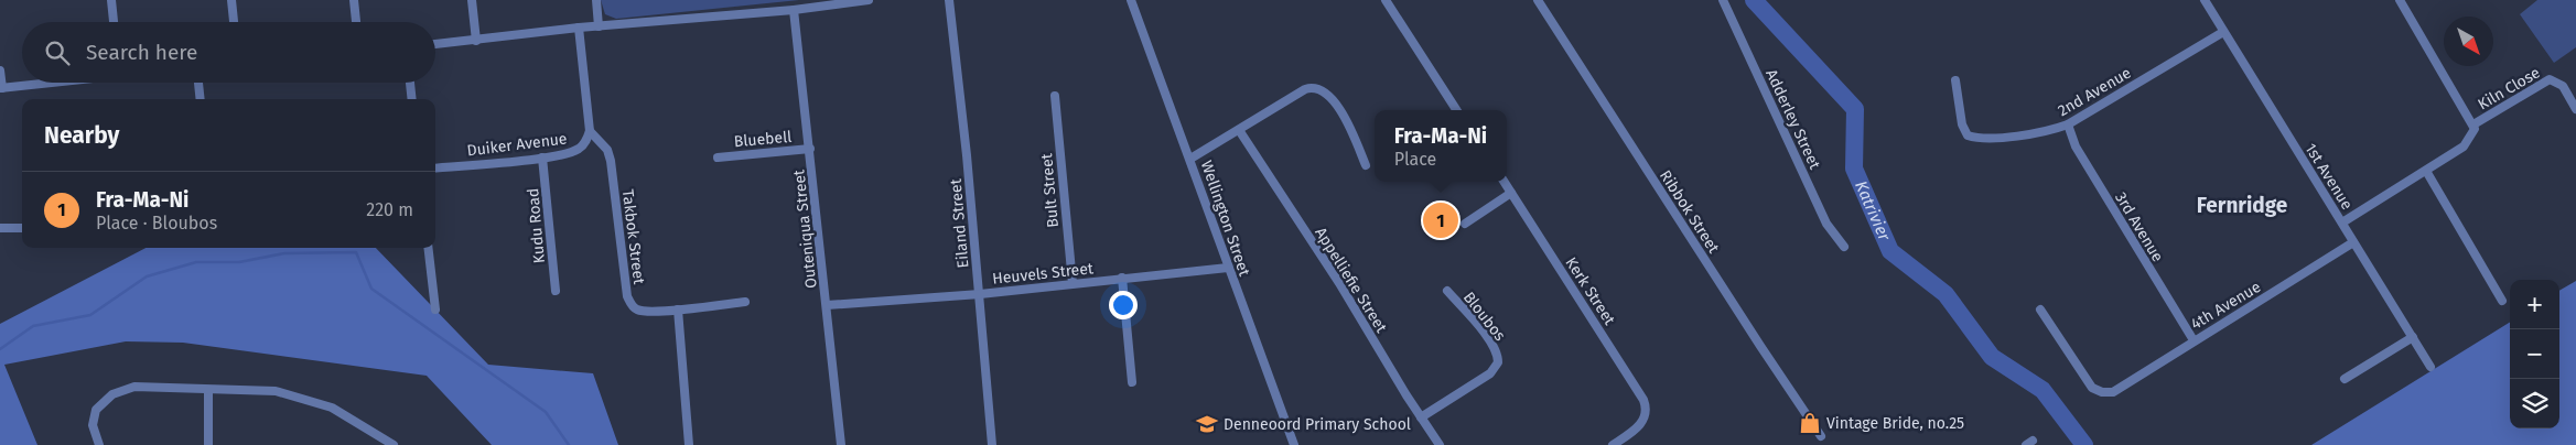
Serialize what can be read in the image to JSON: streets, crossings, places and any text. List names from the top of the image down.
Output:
{
  "streets": {
    "street": [
      "Kiln Close",
      "2nd Avenue",
      "Adderley Street",
      "Bluebell",
      "Duiker Avenue",
      "1st Avenue",
      "Bult Street",
      "Ribbok Street",
      "Wellington Street",
      "Eiland Street",
      "Kudu Road",
      "3rd Avenue",
      "Outeniqua Street",
      "Takbok Street",
      "Heuvels Street",
      "Appelliefie Street",
      "Kerk Street",
      "4th Avenue",
      "Bloubos"
    ]
  },
  "crossings": [
    ["2nd Avenue", "1st Avenue"],
    ["2nd Avenue", "3rd Avenue"],
    ["Bluebell", "Outeniqua Street"],
    ["Duiker Avenue", "Kudu Road"],
    ["Duiker Avenue", "Takbok Street"],
    ["1st Avenue", "4th Avenue"],
    ["Bult Street", "Heuvels Street"],
    ["Wellington Street", "Heuvels Street"],
    ["Eiland Street", "Heuvels Street"],
    ["3rd Avenue", "4th Avenue"],
    ["Outeniqua Street", "Heuvels Street"],
    ["Appelliefie Street", "Bloubos"]
  ],
  "districts": ["Fernridge"],
  "water": ["Katrivier"],
  "places": {
    "shop": ["Vintage Bride, no.25"],
    "school or university": ["Denneoord Primary School"]
  },
  "north": "bottom right",
  "page": {
    "search": "Search here",
    "heading": "Nearby",
    "popup": ["Fra-Ma-Ni", "Place"],
    "list": [
      {
        "mark": "1",
        "name": "Fra-Ma-Ni",
        "note": "Place · Bloubos",
        "value": "220 m"
      }
    ],
    "pins": "1",
    "map_buttons": ["+", "−"]
  }
}
